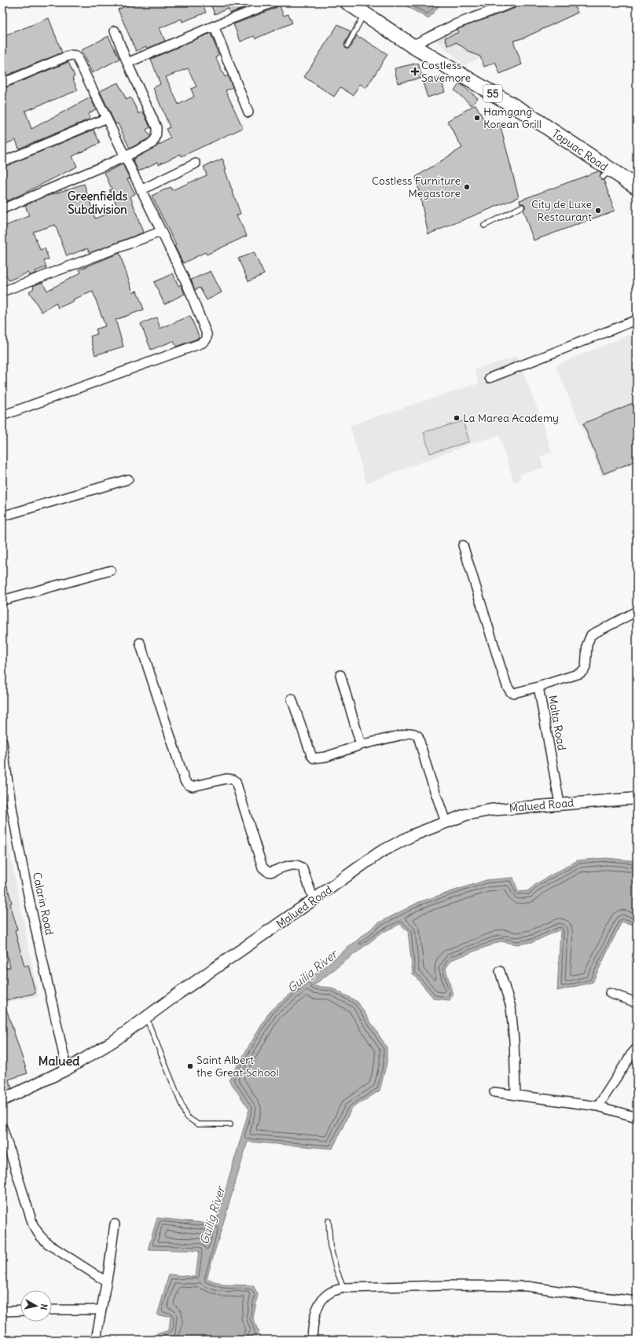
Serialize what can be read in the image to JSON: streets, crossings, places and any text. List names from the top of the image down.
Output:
{
  "streets": {
    "main road": ["55", "Tapuac Road"],
    "street": ["Malta Road", "Malued Road", "Calarin Road"]
  },
  "crossings": [
    ["Malta Road", "Malued Road"],
    ["Malued Road", "Calarin Road"]
  ],
  "districts": ["Greenfields Subdivision", "Malued"],
  "water": ["Guilig River"],
  "places": {
    "health": ["Costless Savemore"],
    "other": [
      "Hamgang Korean Grill",
      "Costless Furniture Megastore",
      "City de Luxe Restaurant",
      "La Marea Academy",
      "Saint Albert the Great School"
    ]
  },
  "north": "right"
}
